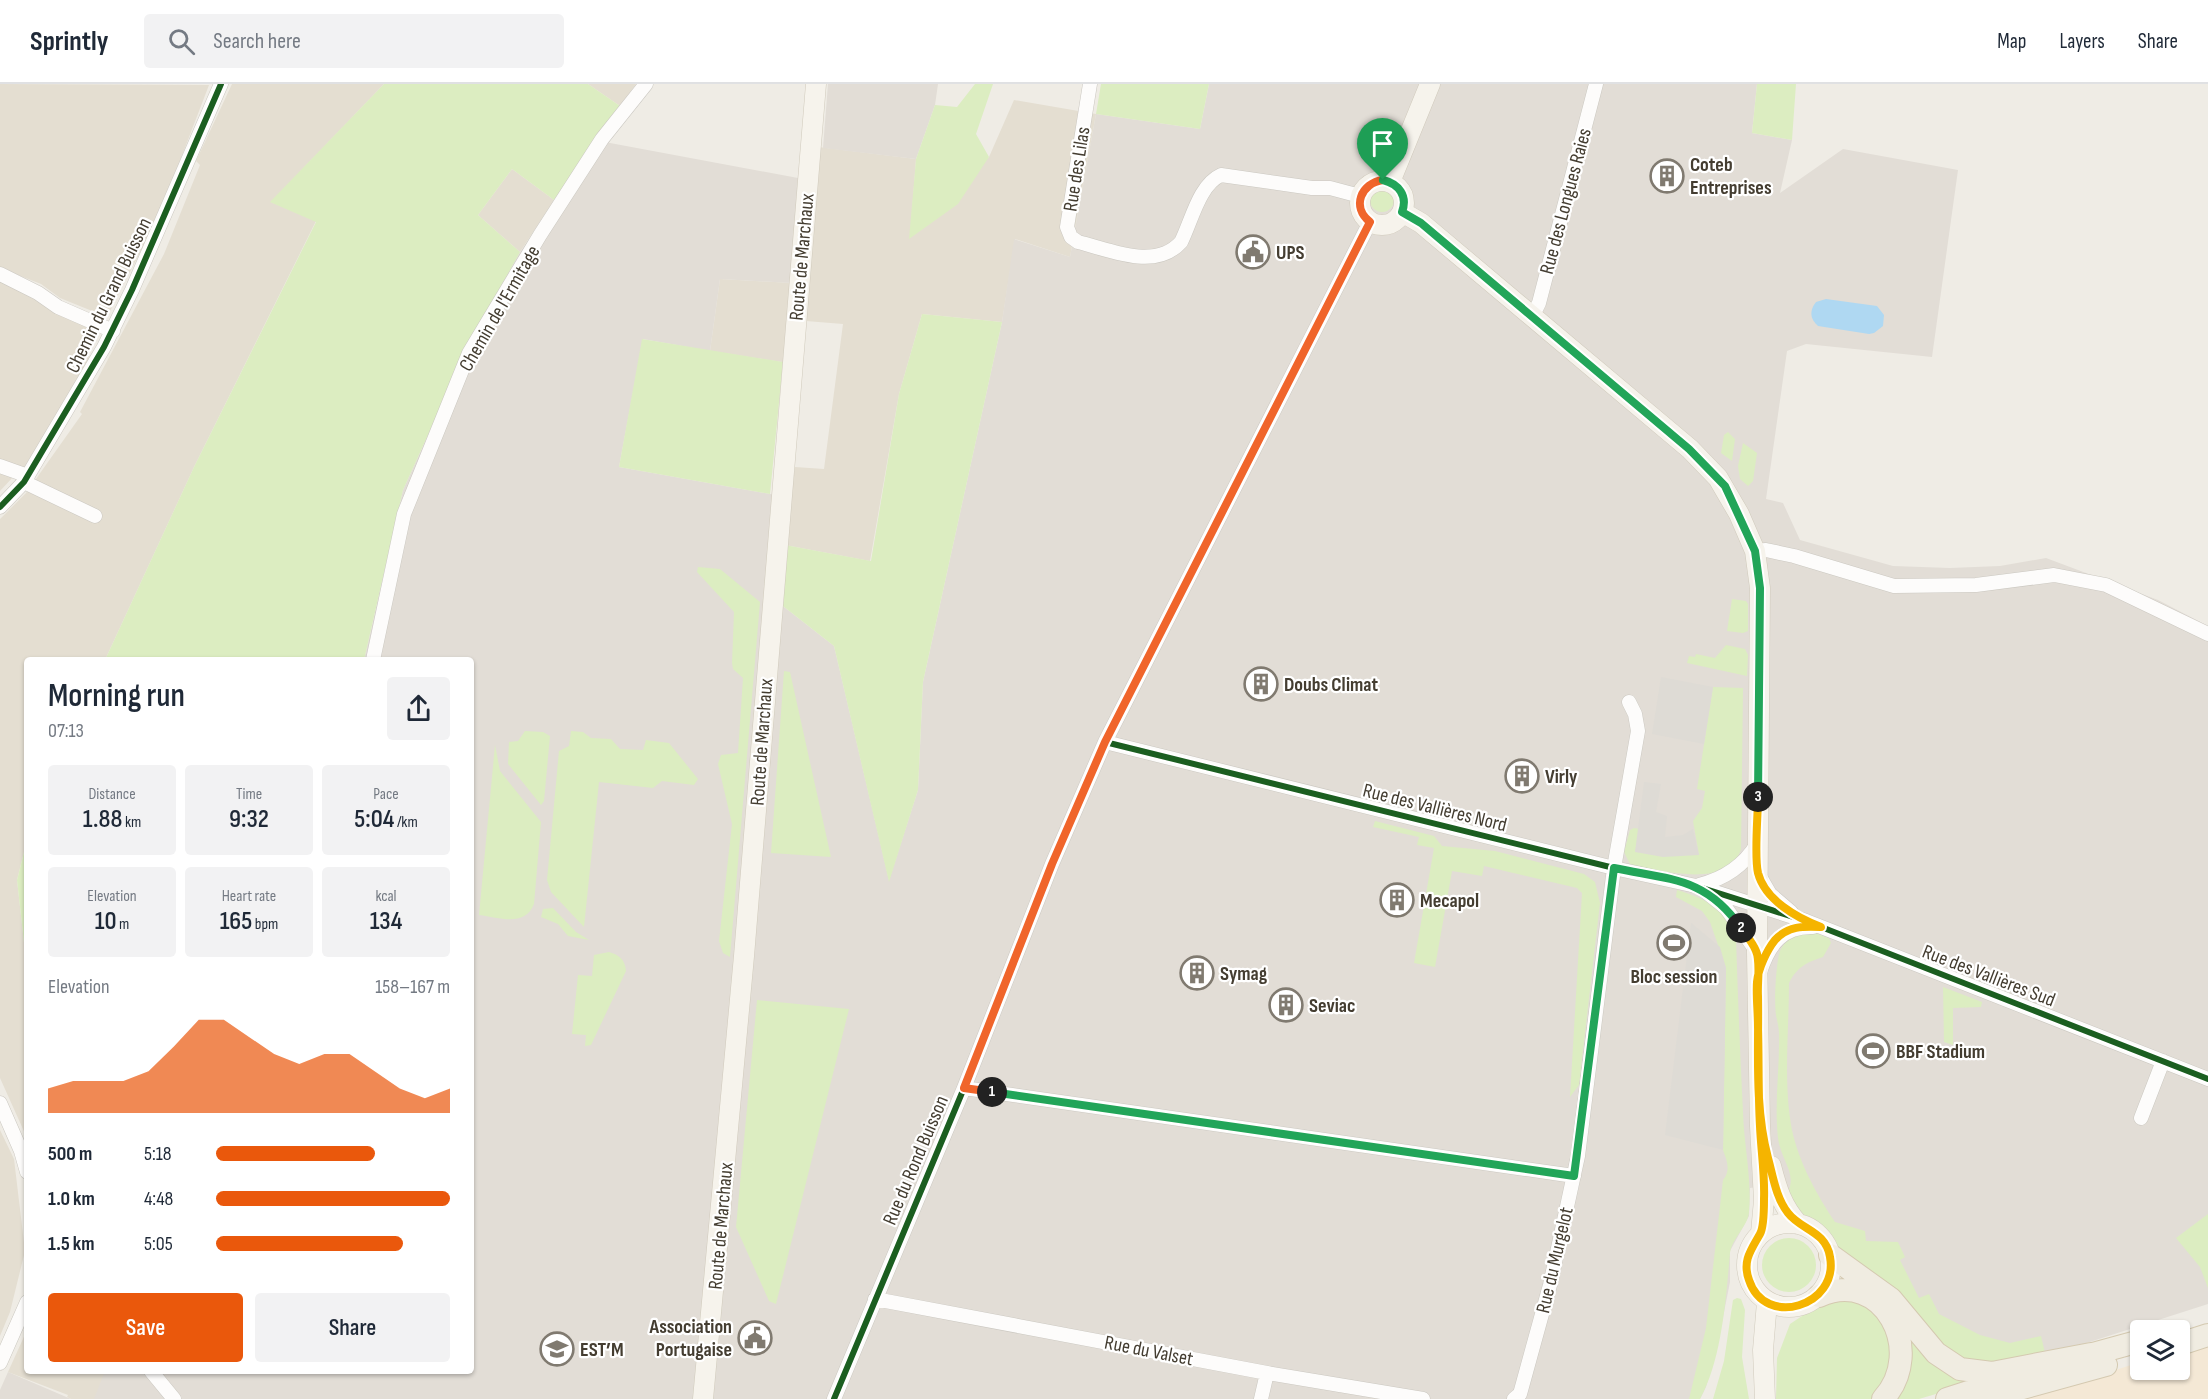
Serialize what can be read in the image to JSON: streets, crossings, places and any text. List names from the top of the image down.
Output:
{
  "streets": {
    "street": [
      "Rue des Lilas",
      "Rue des Longues Raies",
      "Route de Marchaux",
      "Chemin du Grand Buisson",
      "Chemin de l'Ermitage",
      "Rue des Vallières Nord",
      "Rue des Vallières Sud",
      "Rue du Rond Buisson",
      "Rue du Murgelot",
      "Rue du Valset"
    ]
  },
  "crossings": [
    ["Rue des Lilas", "Rue du Rond Buisson"],
    ["Rue des Vallières Nord", "Rue des Vallières Sud"],
    ["Rue des Vallières Nord", "Rue du Rond Buisson"],
    ["Rue des Vallières Nord", "Rue du Murgelot"],
    ["Rue du Rond Buisson", "Rue du Valset"]
  ],
  "places": {
    "building": [
      "Coteb Entreprises",
      "Doubs Climat",
      "Virly",
      "Mecapol",
      "Symag",
      "Seviac"
    ],
    "public building": ["UPS", "Association Portugaise"],
    "sports": ["Bloc session", "BBF Stadium"],
    "school or university": ["EST’M"]
  },
  "page": {
    "header": "Sprintly",
    "search": "Search here",
    "nav": ["Map", "Layers", "Share"],
    "heading": ["Morning run", "07:13"],
    "stats": [
      ["Distance", "1.88 km"],
      ["Time", "9:32"],
      ["Pace", "5:04 /km"],
      ["Elevation", "10 m"],
      ["Heart rate", "165 bpm"],
      ["kcal", "134"]
    ],
    "pins": ["3", "2", "1"],
    "chart": ["Elevation", "158–167 m"],
    "list": [
      {
        "name": "500 m",
        "note": "5:18"
      },
      {
        "name": "1.0 km",
        "note": "4:48"
      },
      {
        "name": "1.5 km",
        "note": "5:05"
      }
    ],
    "buttons": ["Save", "Share"]
  }
}
